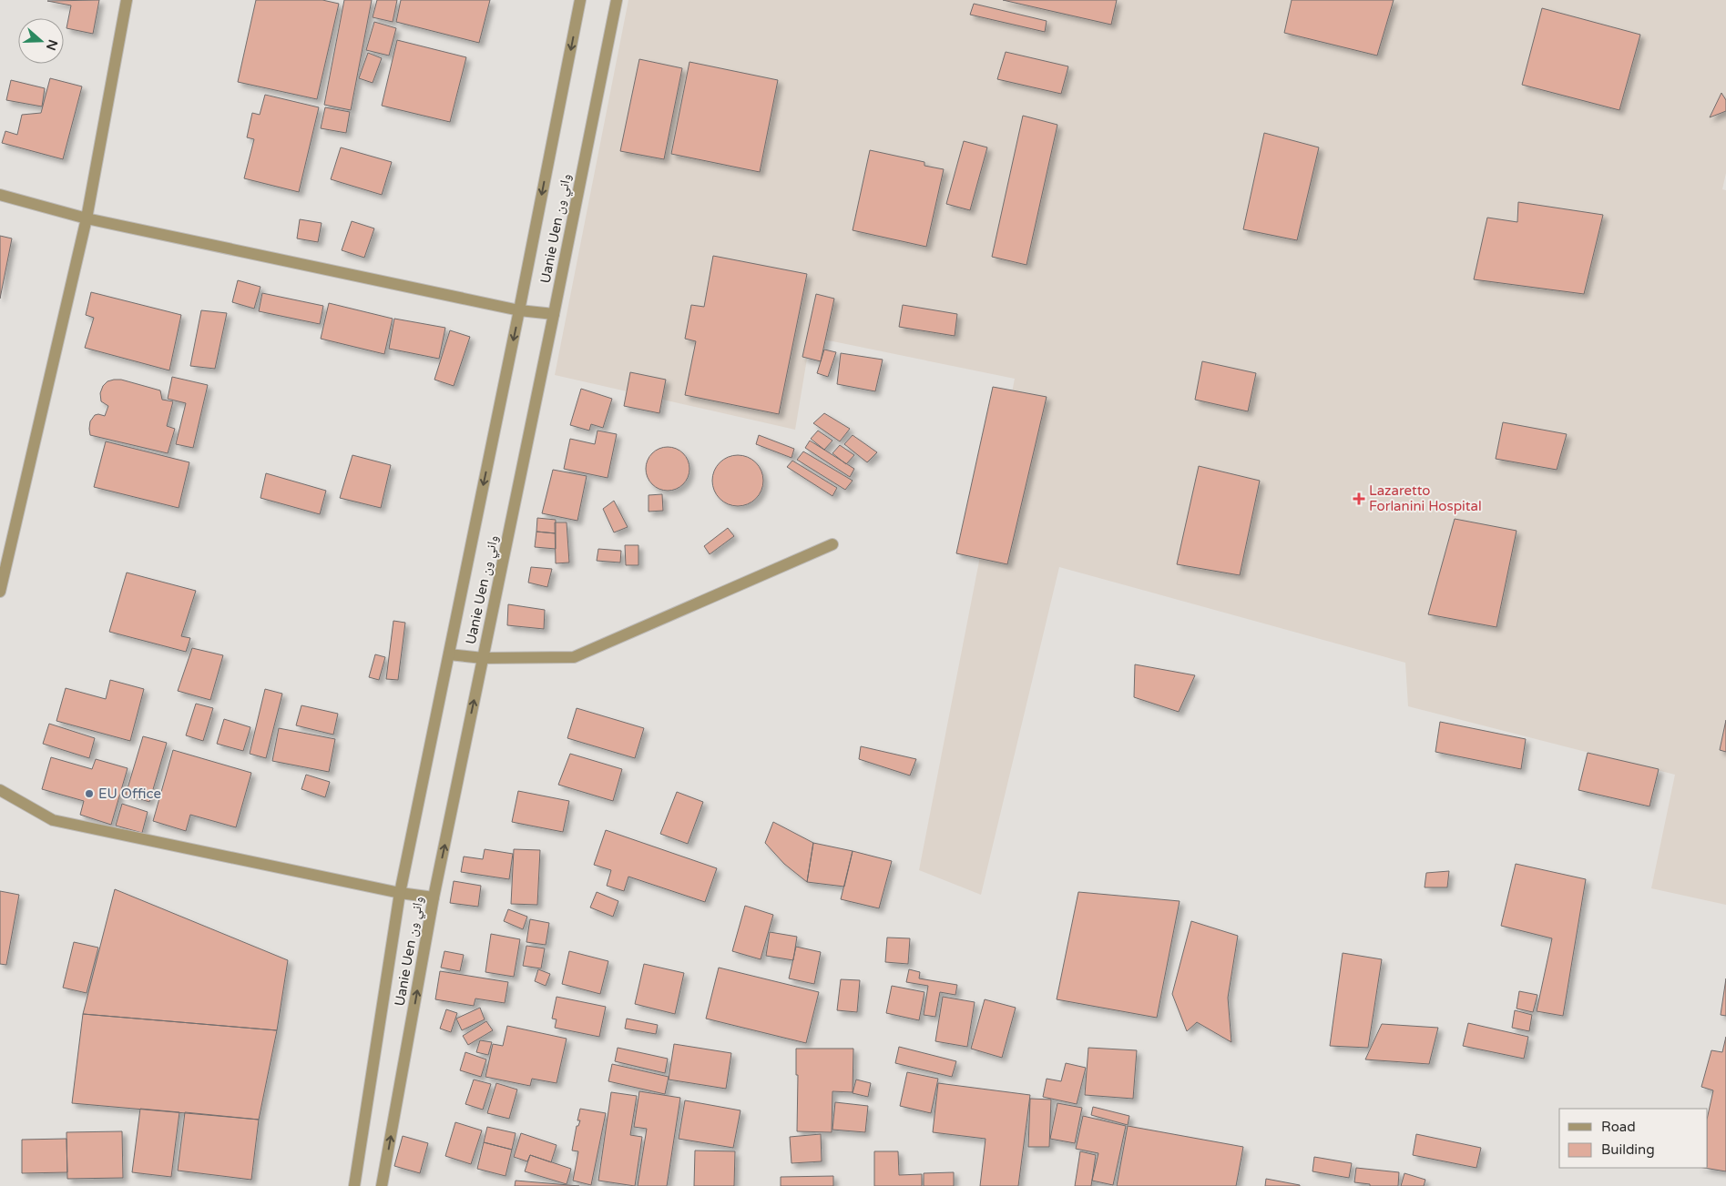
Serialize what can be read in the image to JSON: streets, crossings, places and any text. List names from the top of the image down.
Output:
{
  "streets": {
    "street": ["Uanie Uen واني ون"]
  },
  "places": {
    "health": ["Lazaretto Forlanini Hospital"],
    "other": ["EU Office"]
  },
  "legend": ["Road", "Building"],
  "north": "right"
}
